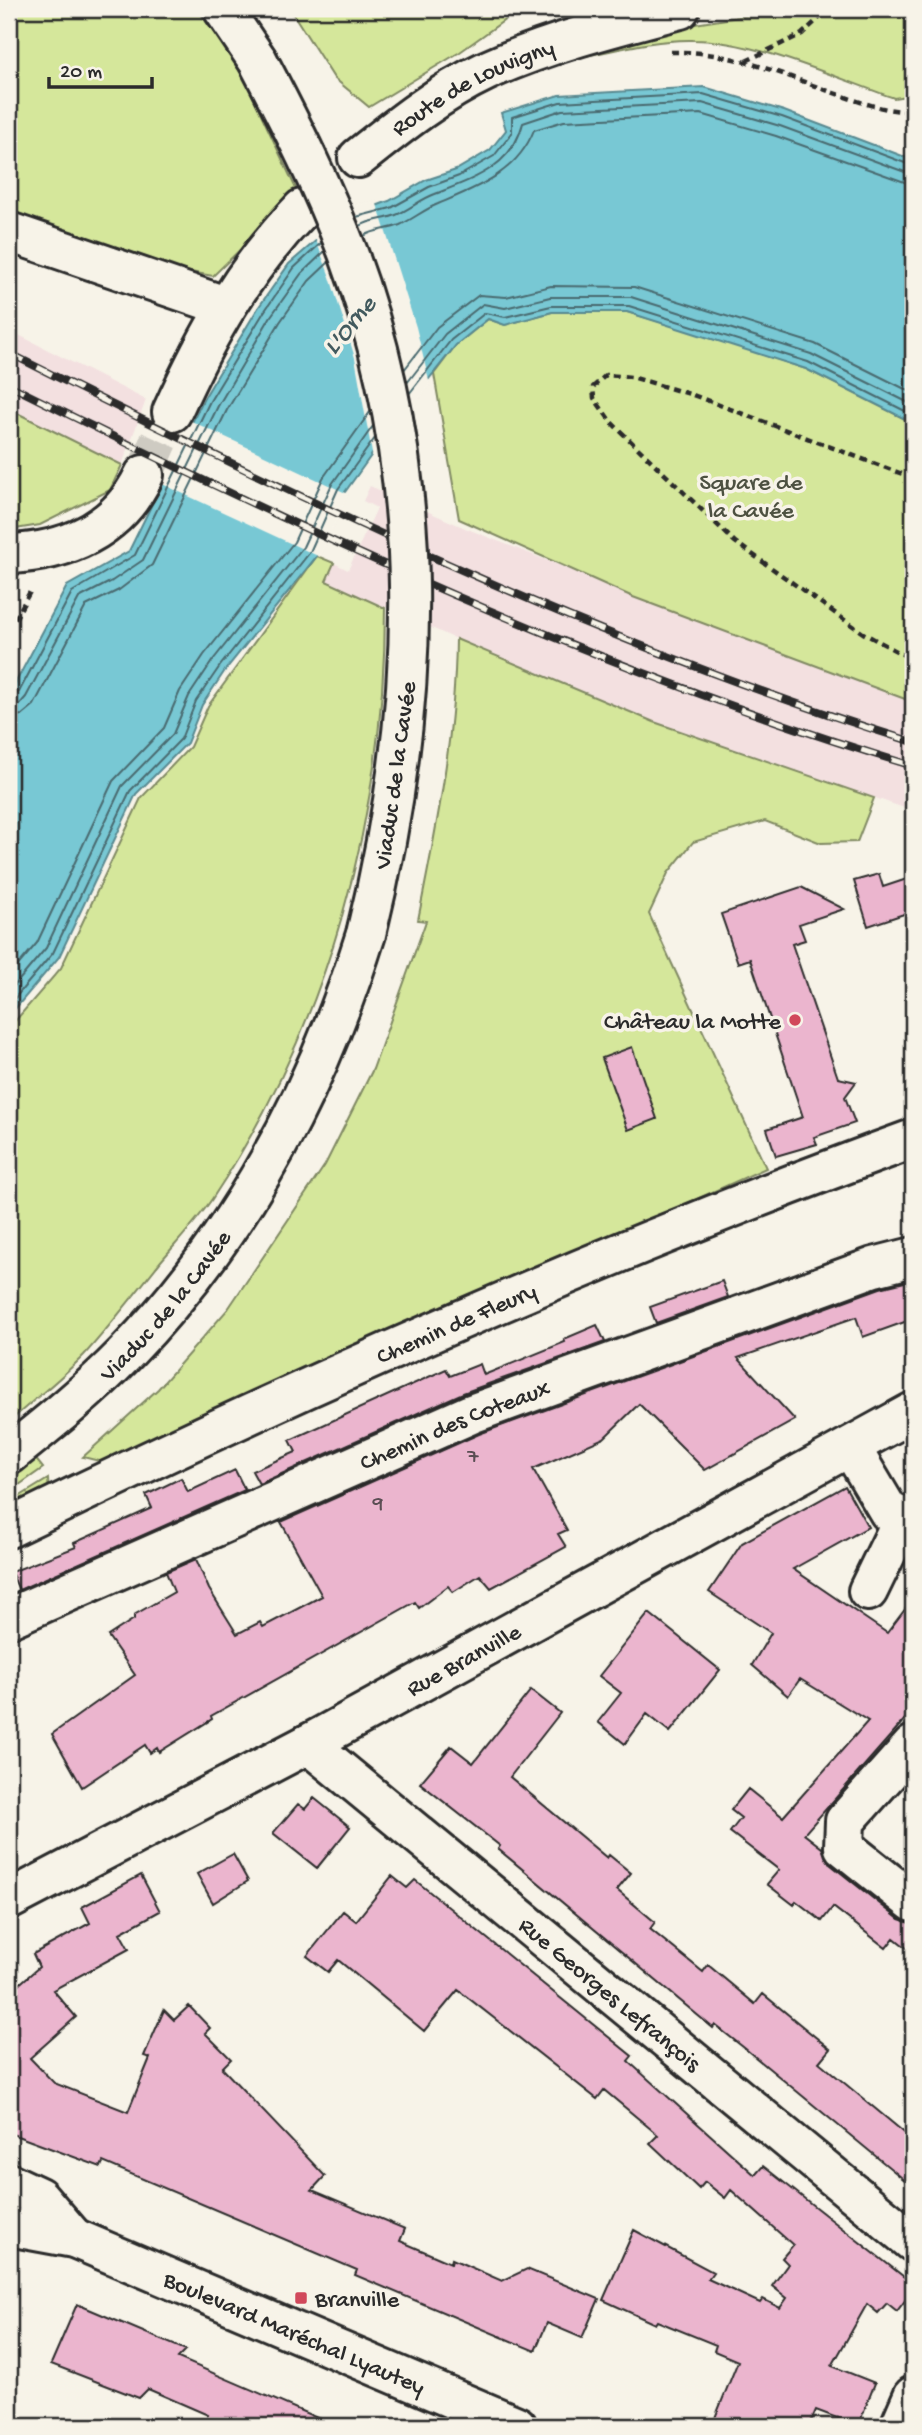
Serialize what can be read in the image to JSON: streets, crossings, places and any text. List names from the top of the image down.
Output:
{
  "streets": {
    "street": [
      "Route de Louvigny",
      "Viaduc de la Cavée",
      "Chemin de Fleury",
      "Chemin des Coteaux",
      "Rue Branville",
      "Rue Georges Lefrançois",
      "Boulevard Maréchal Lyautey"
    ]
  },
  "crossings": [
    ["Rue Branville", "Rue Georges Lefrançois"]
  ],
  "water": ["L'Orne"],
  "parks": ["Square de la Cavée"],
  "places": {
    "other": ["Château la Motte"],
    "transit": ["Branville"]
  },
  "house_numbers": ["7", "9"],
  "scale_bar": "20 m"
}
